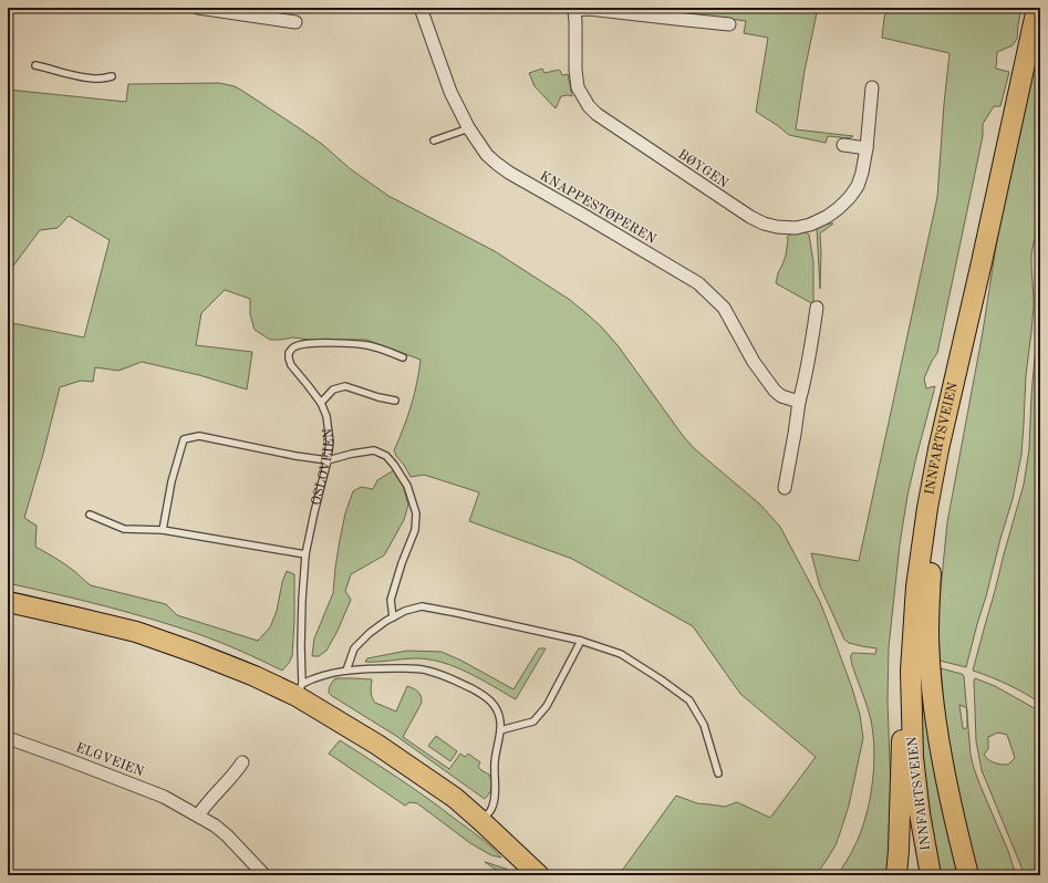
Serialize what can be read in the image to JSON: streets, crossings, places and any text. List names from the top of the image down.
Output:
{
  "streets": {
    "main road": ["INNFARTSVEIEN"],
    "street": ["BØYGEN", "KNAPPESTØPEREN", "ELGVEIEN"],
    "lane": ["OSLOVEIEN"]
  }
}
